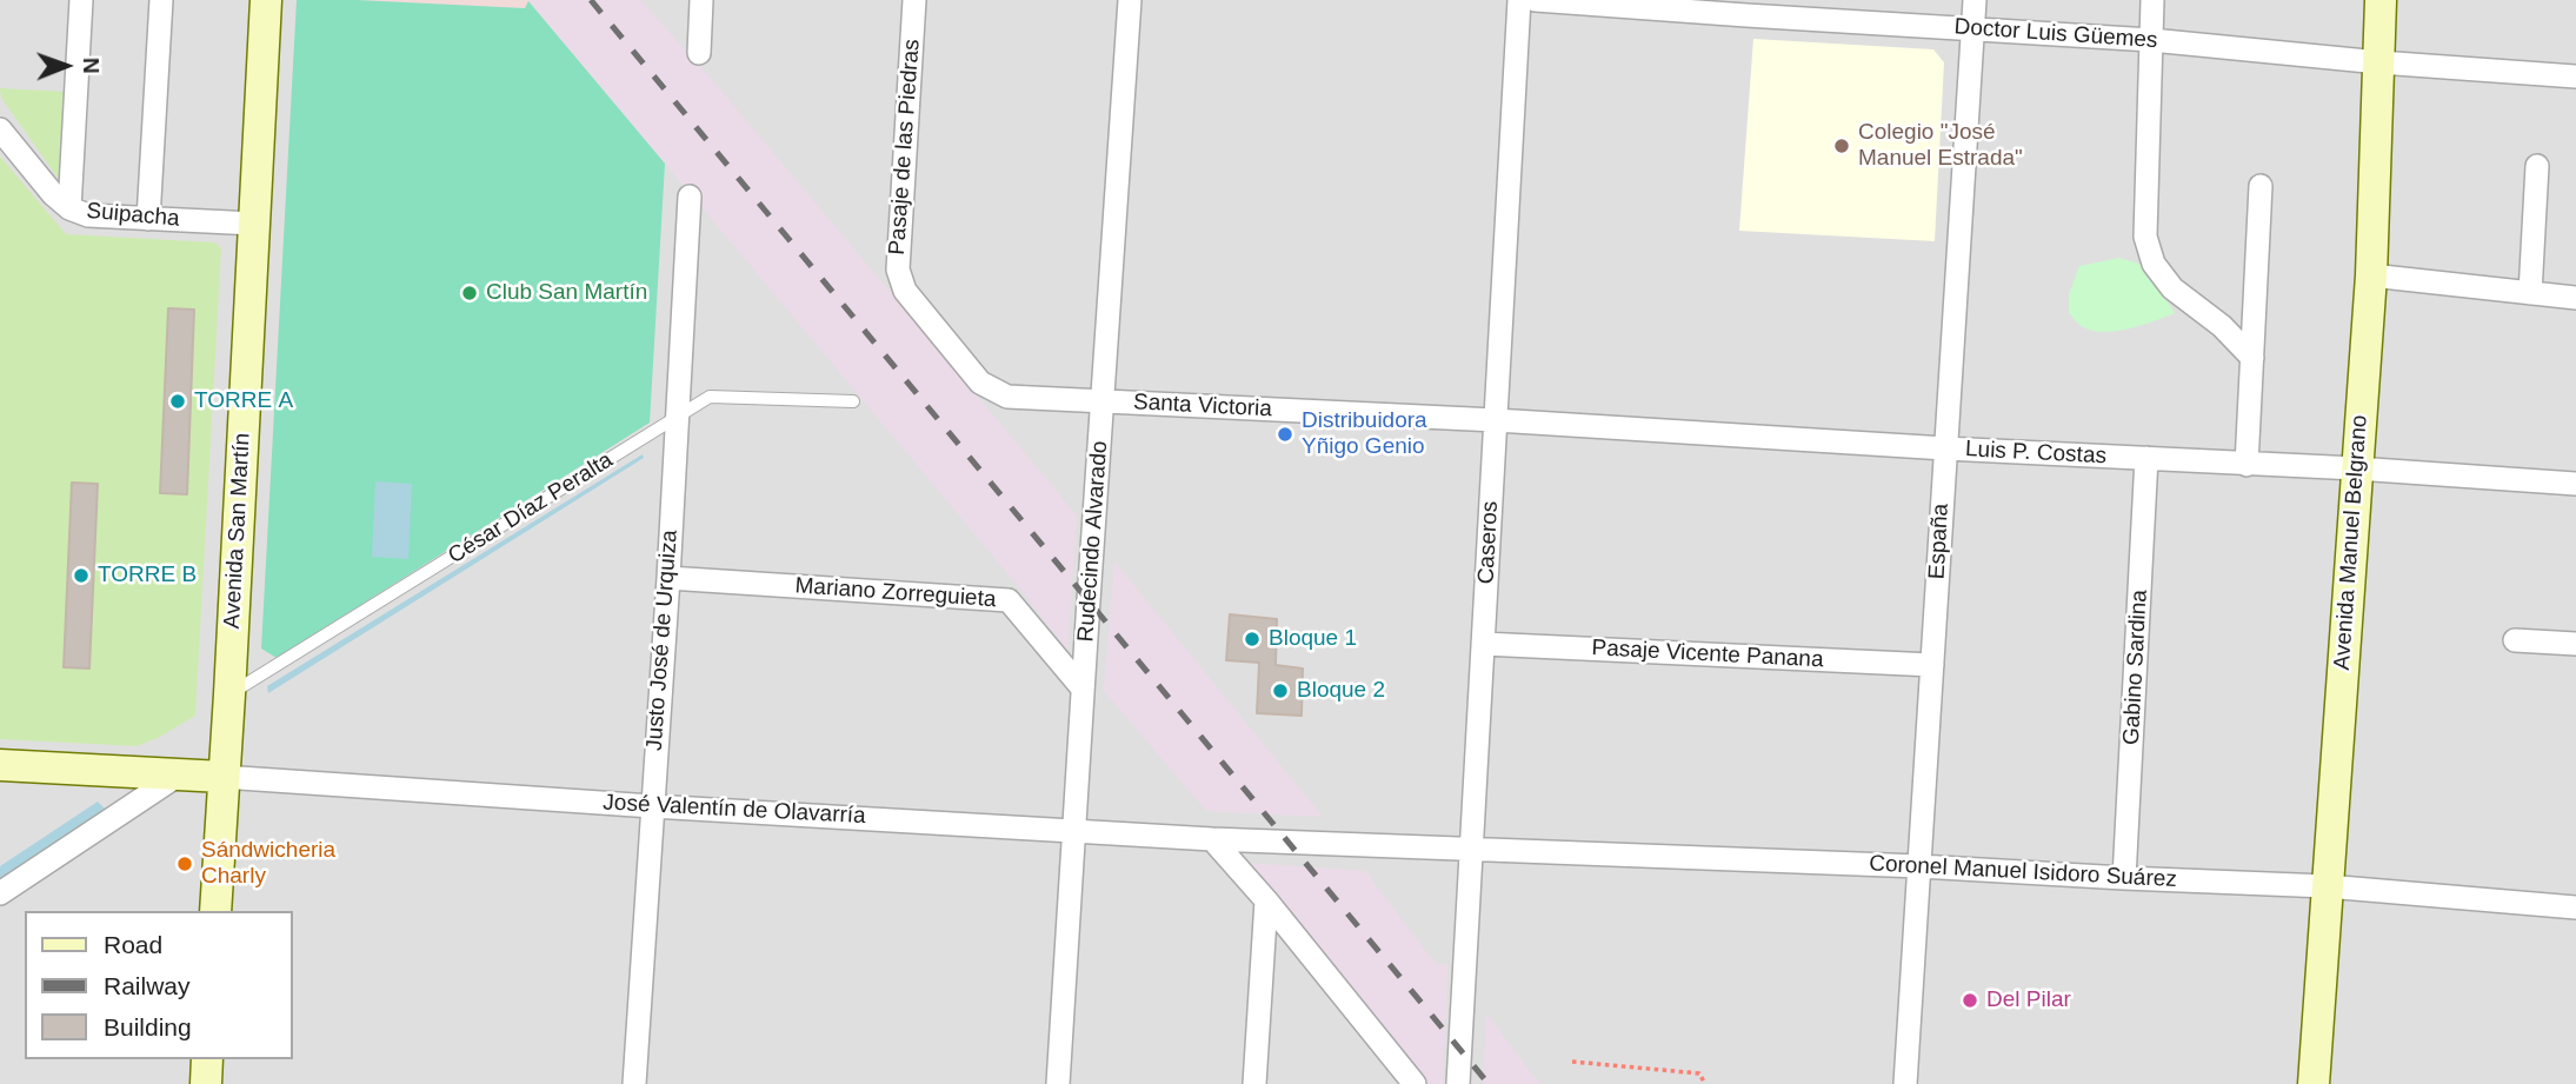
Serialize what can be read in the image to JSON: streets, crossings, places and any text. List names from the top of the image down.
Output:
{
  "streets": {
    "main road": ["Avenida San Martín", "Avenida Manuel Belgrano", "José Valentín de Olavarría"],
    "street": [
      "Doctor Luis Güemes",
      "Pasaje de las Piedras",
      "Suipacha",
      "Santa Victoria",
      "Luis P. Costas",
      "Rudecindo Alvarado",
      "España",
      "Caseros",
      "Mariano Zorreguieta",
      "Justo José de Urquiza",
      "Pasaje Vicente Panana",
      "Gabino Sardina",
      "Coronel Manuel Isidoro Suárez"
    ],
    "lane": ["César Díaz Peralta"]
  },
  "crossings": [
    ["Doctor Luis Güemes", "España"],
    ["Doctor Luis Güemes", "Avenida Manuel Belgrano"],
    ["Pasaje de las Piedras", "Santa Victoria"],
    ["Suipacha", "Avenida San Martín"],
    ["Santa Victoria", "Luis P. Costas"],
    ["Santa Victoria", "Rudecindo Alvarado"],
    ["Santa Victoria", "Caseros"],
    ["Luis P. Costas", "España"],
    ["Luis P. Costas", "Caseros"],
    ["Luis P. Costas", "Avenida Manuel Belgrano"],
    ["Luis P. Costas", "Gabino Sardina"],
    ["César Díaz Peralta", "Avenida San Martín"],
    ["César Díaz Peralta", "Justo José de Urquiza"],
    ["Avenida San Martín", "José Valentín de Olavarría"],
    ["Rudecindo Alvarado", "Mariano Zorreguieta"],
    ["Rudecindo Alvarado", "José Valentín de Olavarría"],
    ["España", "Pasaje Vicente Panana"],
    ["España", "Coronel Manuel Isidoro Suárez"],
    ["Caseros", "Pasaje Vicente Panana"],
    ["Caseros", "José Valentín de Olavarría"],
    ["Caseros", "Coronel Manuel Isidoro Suárez"],
    ["Avenida Manuel Belgrano", "Coronel Manuel Isidoro Suárez"],
    ["Mariano Zorreguieta", "Justo José de Urquiza"],
    ["Justo José de Urquiza", "José Valentín de Olavarría"],
    ["Gabino Sardina", "Coronel Manuel Isidoro Suárez"],
    ["José Valentín de Olavarría", "Coronel Manuel Isidoro Suárez"]
  ],
  "places": [
    "Colegio \"José Manuel Estrada\"",
    "Club San Martín",
    "TORRE A",
    "Distribuidora Yñigo Genio",
    "TORRE B",
    "Bloque 1",
    "Bloque 2",
    "Sándwicheria Charly",
    "Del Pilar"
  ],
  "legend": ["Road", "Railway", "Building"],
  "north": "right"
}
